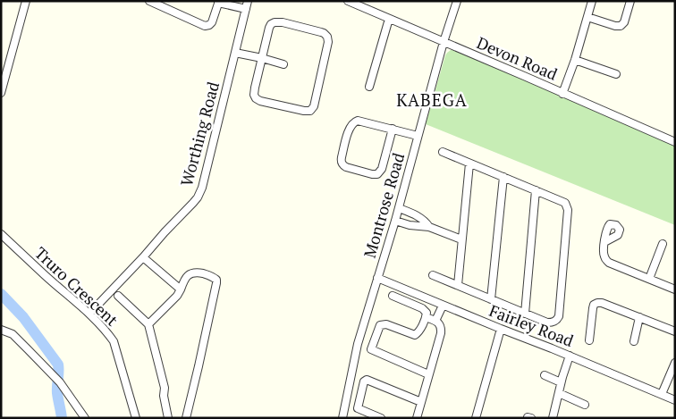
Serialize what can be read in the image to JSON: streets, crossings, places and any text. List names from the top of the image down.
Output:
{
  "streets": {
    "street": [
      "Devon Road",
      "Worthing Road",
      "Montrose Road",
      "Truro Crescent",
      "Fairley Road"
    ]
  },
  "crossings": [
    ["Devon Road", "Montrose Road"],
    ["Worthing Road", "Truro Crescent"],
    ["Montrose Road", "Fairley Road"]
  ],
  "districts": ["KABEGA"]
}
